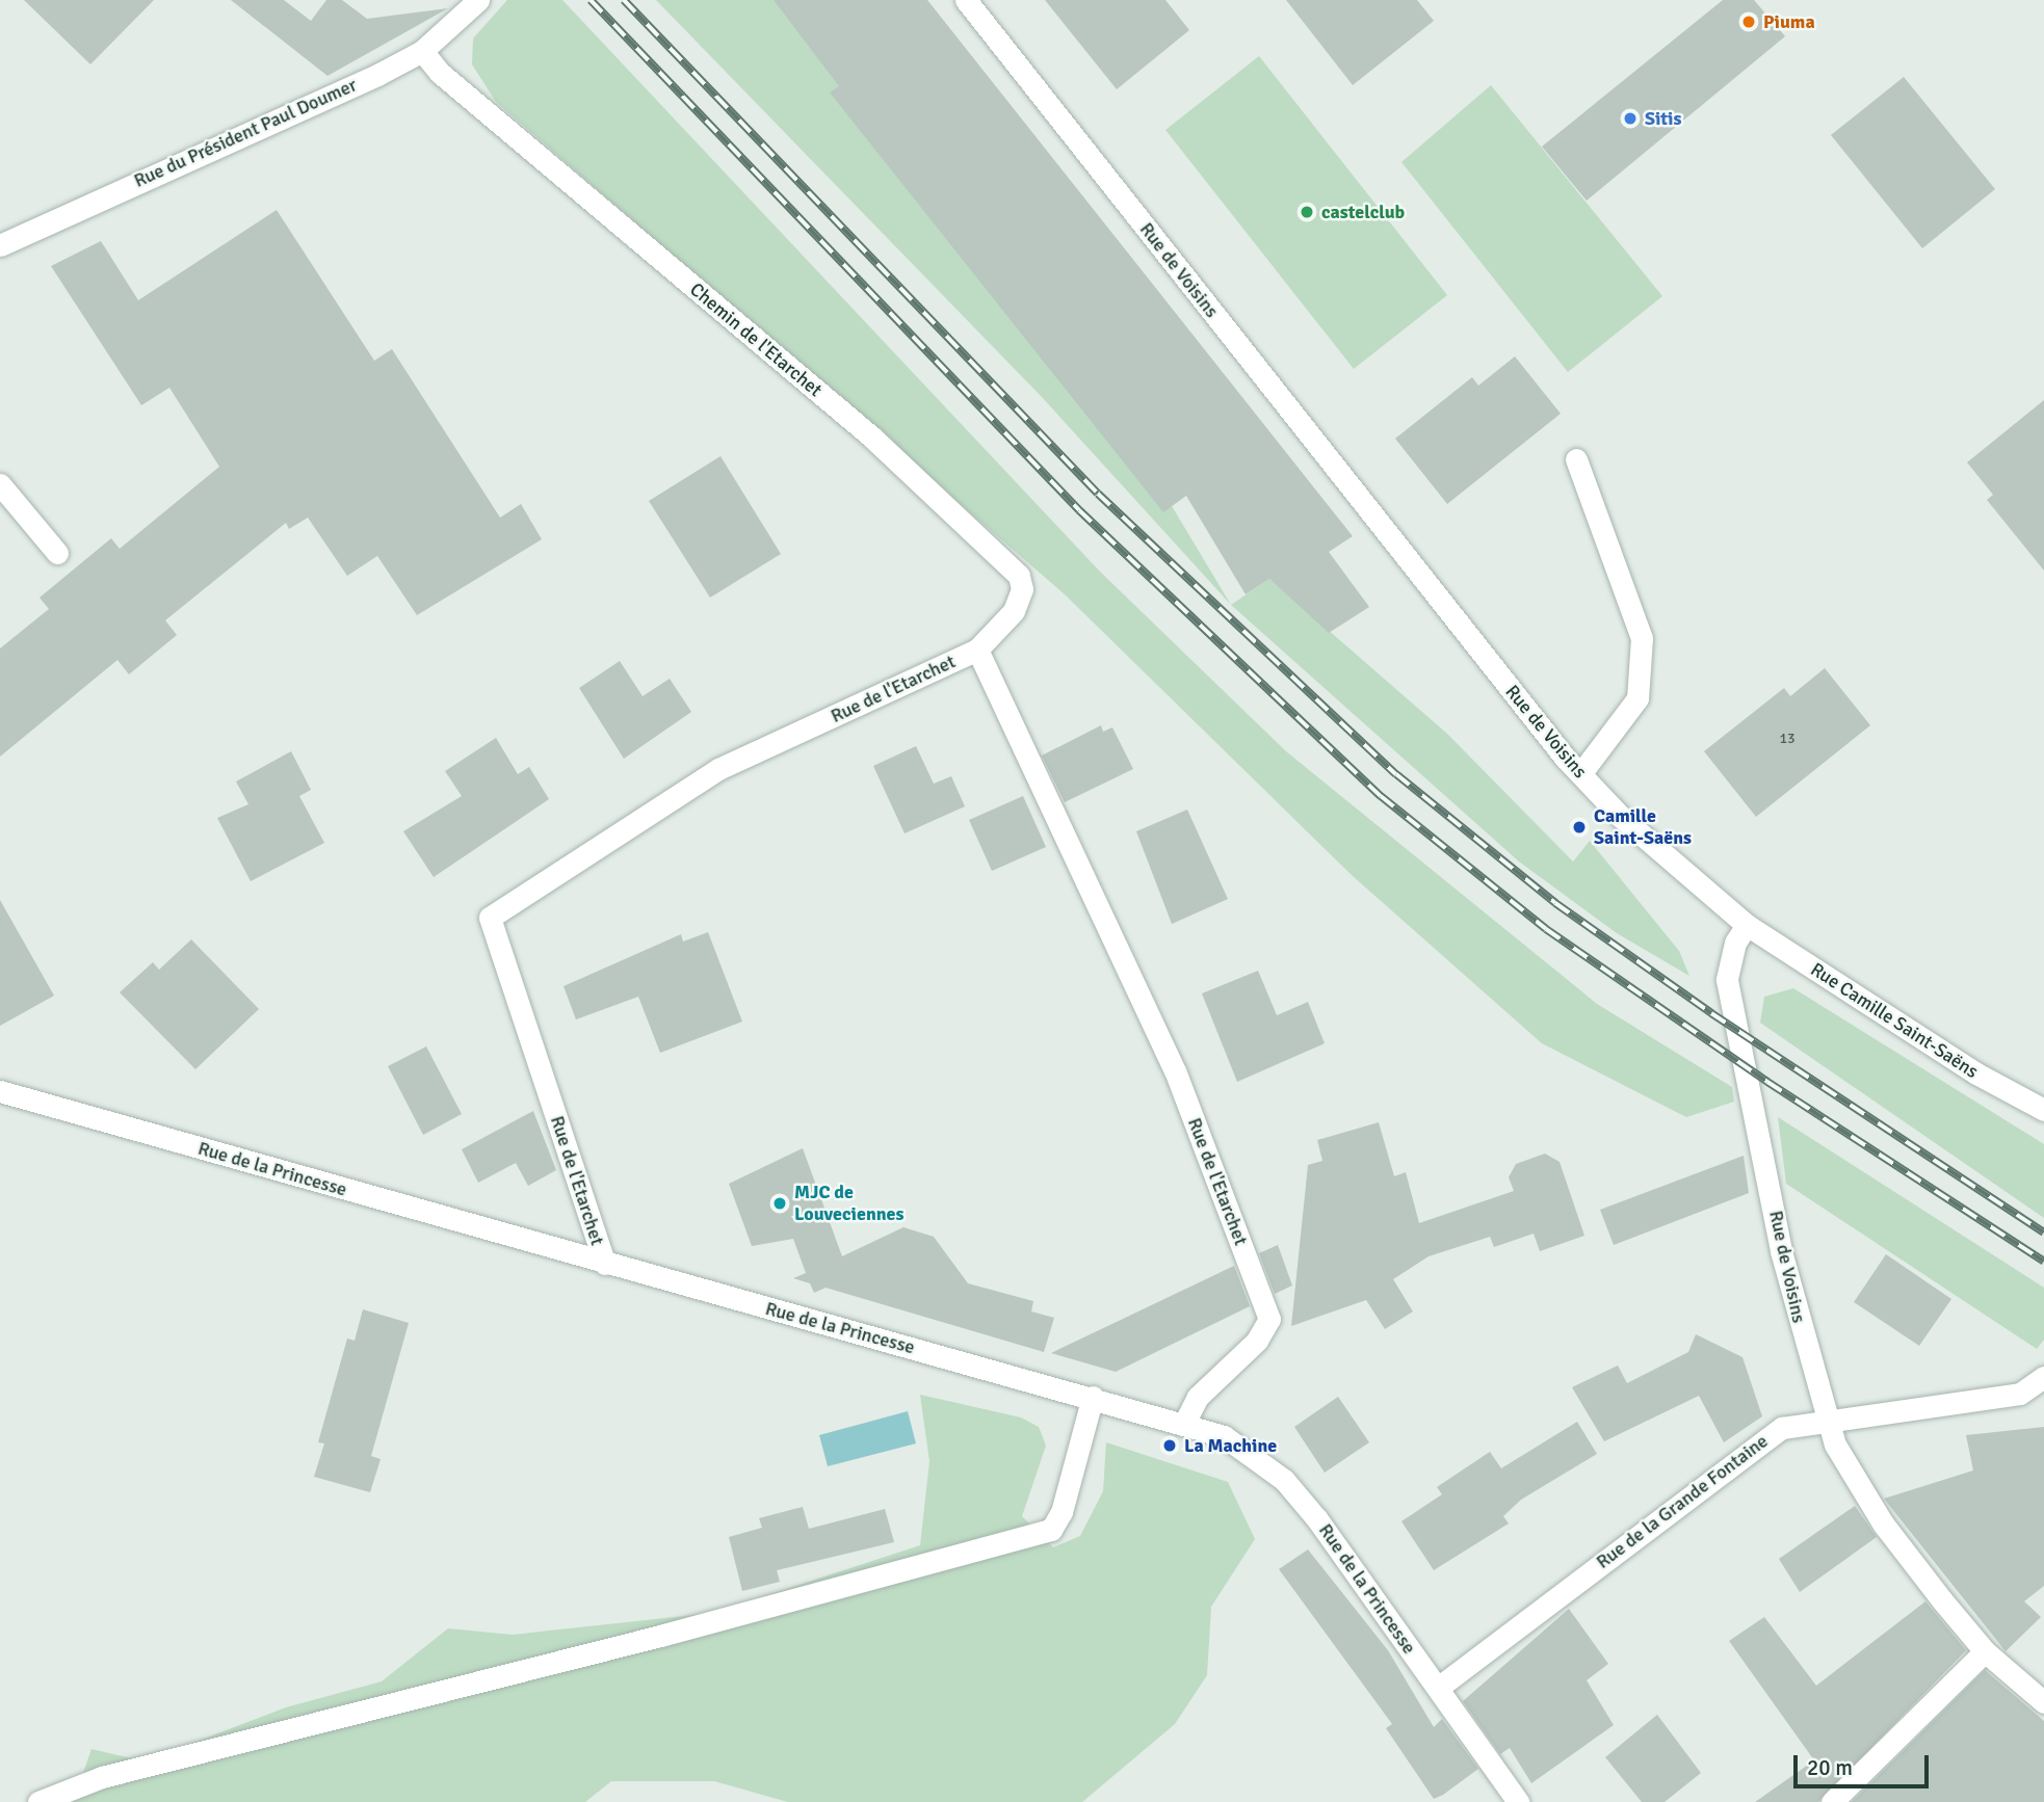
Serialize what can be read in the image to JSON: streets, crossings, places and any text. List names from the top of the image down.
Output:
{
  "streets": {
    "street": [
      "Rue du Président Paul Doumer",
      "Rue de Voisins",
      "Chemin de l'Etarchet",
      "Rue de l'Etarchet",
      "Rue Camille Saint-Saëns",
      "Rue de la Princesse",
      "Rue de la Grande Fontaine"
    ]
  },
  "crossings": [
    ["Rue du Président Paul Doumer", "Chemin de l'Etarchet"],
    ["Rue de Voisins", "Rue Camille Saint-Saëns"],
    ["Rue de Voisins", "Rue de la Grande Fontaine"],
    ["Chemin de l'Etarchet", "Rue de l'Etarchet"],
    ["Rue de l'Etarchet", "Rue de la Princesse"],
    ["Rue de la Princesse", "Rue de la Grande Fontaine"]
  ],
  "places": [
    "Piuma",
    "Sitis",
    "castelclub",
    "Camille Saint-Saëns",
    "MJC de Louveciennes",
    "La Machine"
  ],
  "house_numbers": ["13"],
  "scale_bar": "20 m"
}
